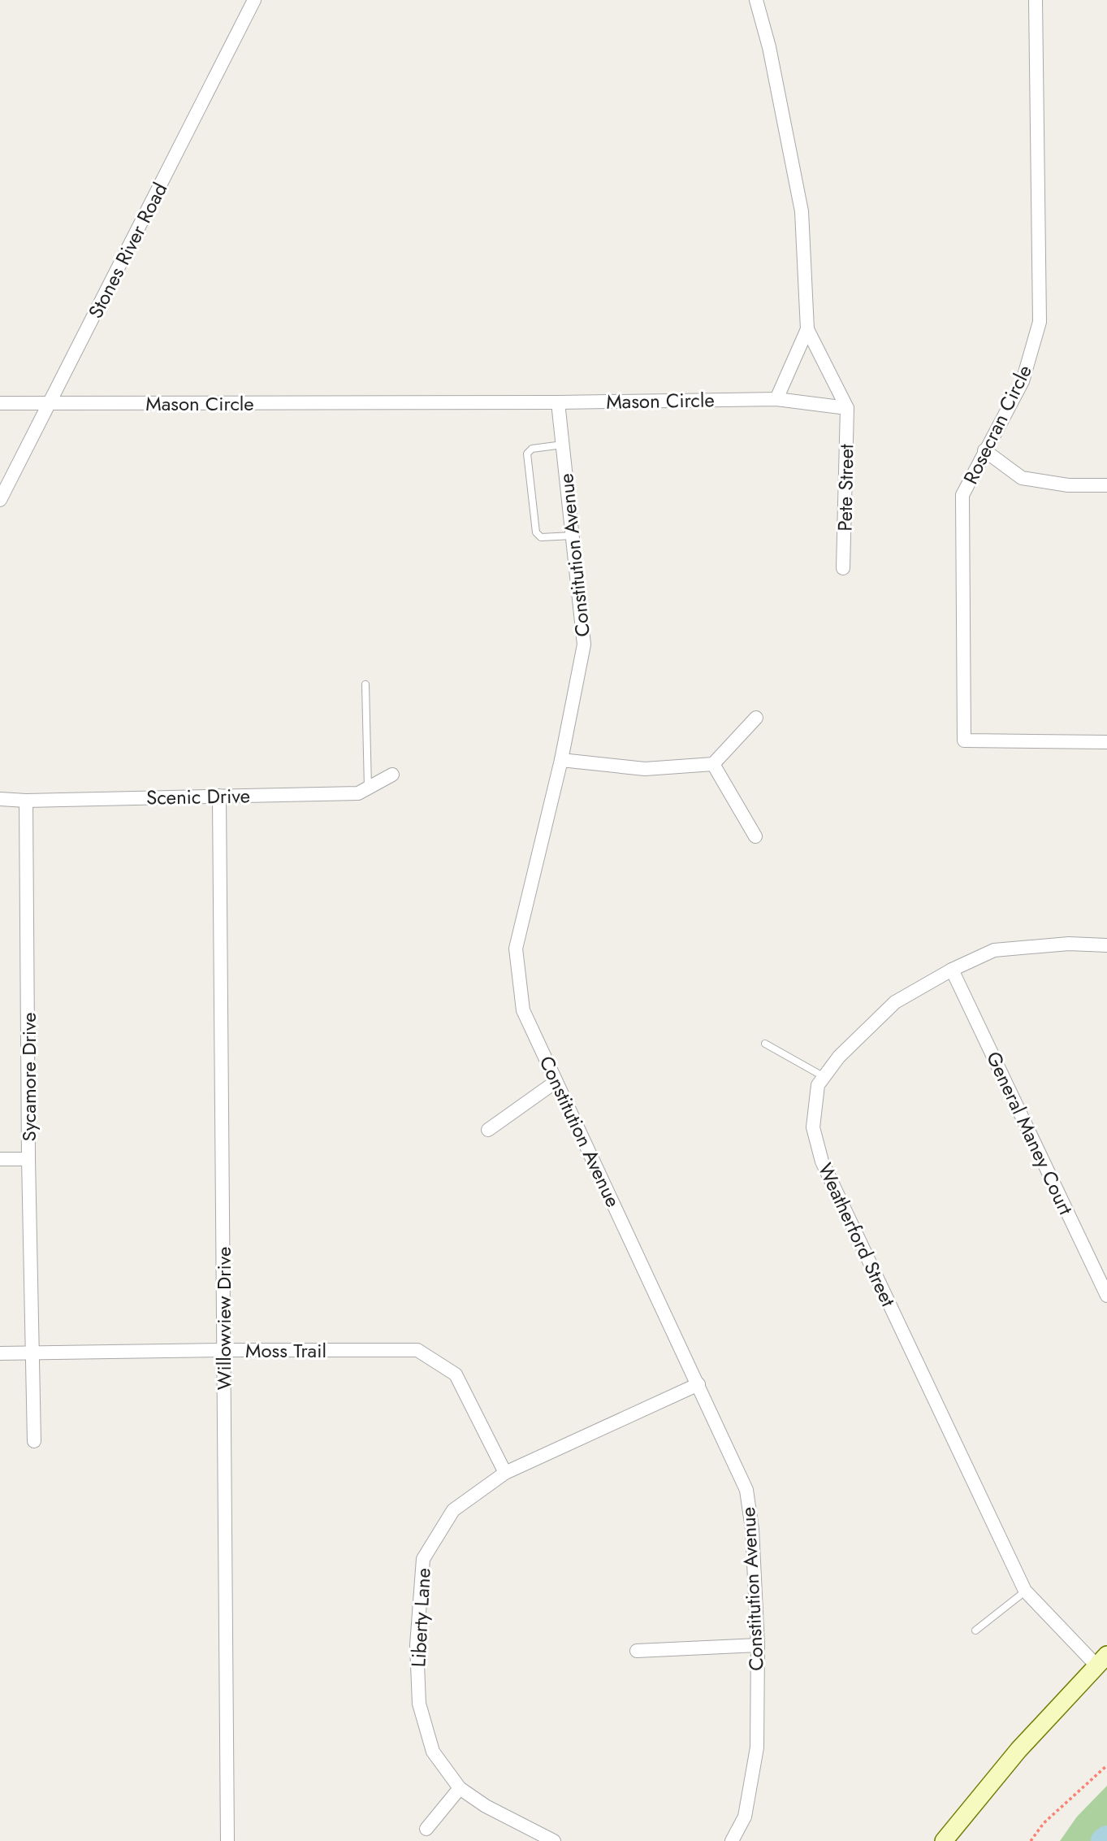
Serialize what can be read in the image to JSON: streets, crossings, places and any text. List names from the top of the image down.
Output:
{
  "streets": {
    "street": [
      "Stones River Road",
      "Mason Circle",
      "Rosecran Circle",
      "Pete Street",
      "Constitution Avenue",
      "Scenic Drive",
      "Sycamore Drive",
      "General Maney Court",
      "Weatherford Street",
      "Willowview Drive",
      "Moss Trail",
      "Liberty Lane"
    ]
  },
  "crossings": [
    ["Stones River Road", "Mason Circle"],
    ["Mason Circle", "Pete Street"],
    ["Mason Circle", "Constitution Avenue"],
    ["Constitution Avenue", "Liberty Lane"],
    ["Scenic Drive", "Sycamore Drive"],
    ["Scenic Drive", "Willowview Drive"],
    ["Sycamore Drive", "Moss Trail"],
    ["General Maney Court", "Weatherford Street"],
    ["Willowview Drive", "Moss Trail"],
    ["Moss Trail", "Liberty Lane"]
  ]
}
